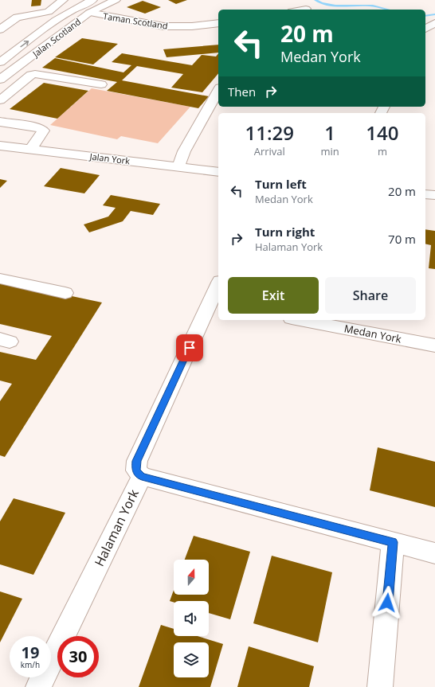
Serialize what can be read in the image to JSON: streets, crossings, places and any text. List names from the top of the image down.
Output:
{
  "streets": {
    "street": [
      "Taman Scotland",
      "Jalan Scotland",
      "Jalan York",
      "Medan York",
      "Halaman York"
    ]
  },
  "crossings": [
    ["Taman Scotland", "Jalan Scotland"]
  ],
  "north": "top",
  "page": {
    "turn": ["20 m", "Medan York"],
    "then": "Then",
    "eta": [
      "11:29",
      "Arrival",
      "1",
      "min",
      "140",
      "m"
    ],
    "list": [
      {
        "name": "Turn left",
        "note": "Medan York",
        "value": "20 m"
      },
      {
        "name": "Turn right",
        "note": "Halaman York",
        "value": "70 m"
      }
    ],
    "buttons": ["Exit", "Share"],
    "speed": "19 km/h",
    "limit": "30"
  }
}
